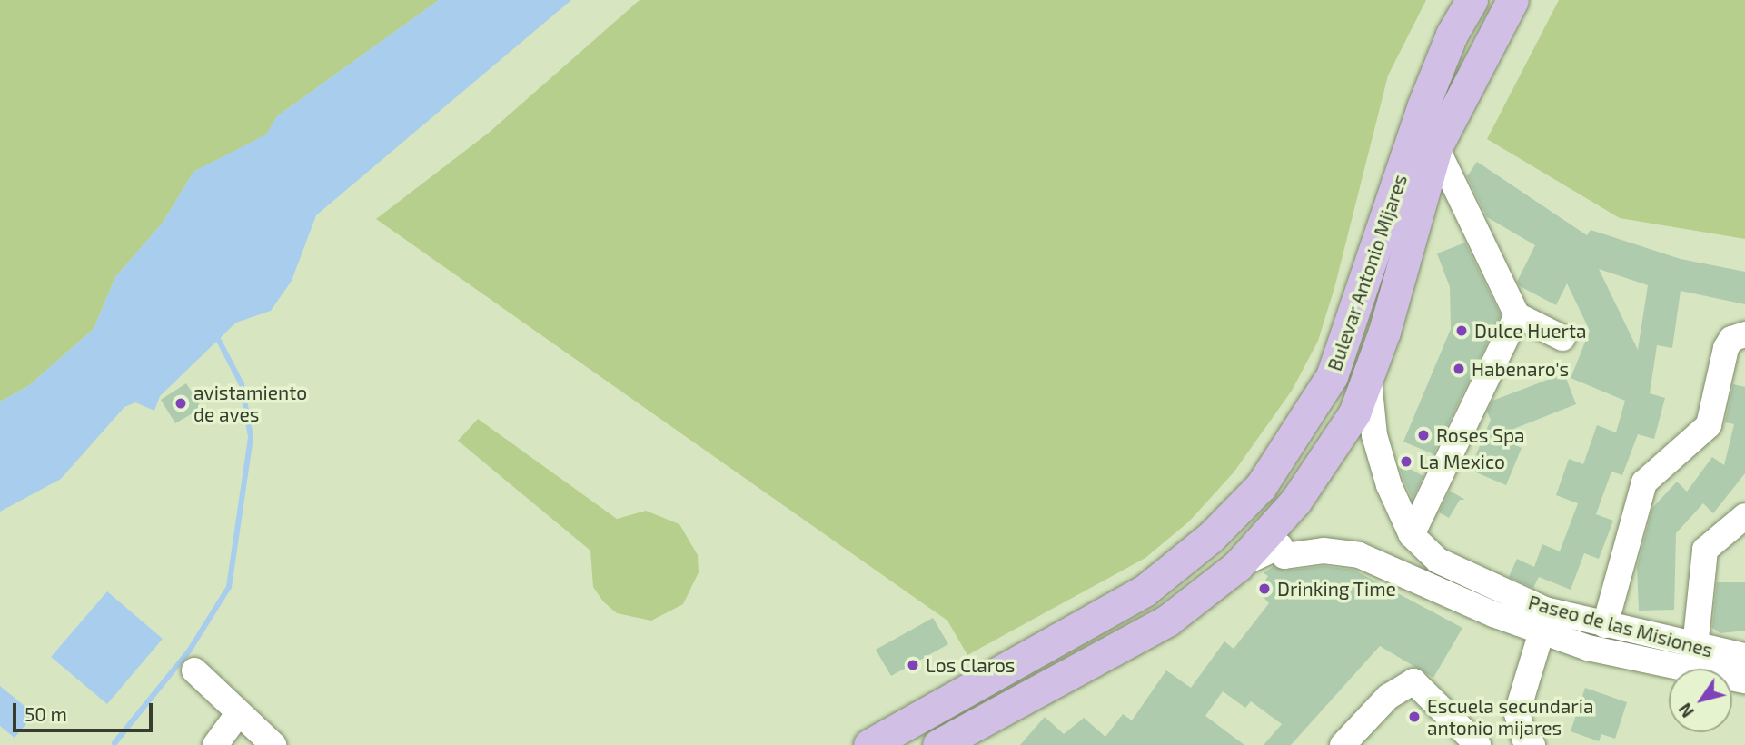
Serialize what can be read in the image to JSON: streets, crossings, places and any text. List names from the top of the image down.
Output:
{
  "streets": {
    "main road": ["Bulevar Antonio Mijares"],
    "street": ["Paseo de las Misiones"]
  },
  "crossings": [
    ["Bulevar Antonio Mijares", "Paseo de las Misiones"]
  ],
  "places": [
    "Dulce Huerta",
    "Habenaro's",
    "avistamiento de aves",
    "Roses Spa",
    "La Mexico",
    "Drinking Time",
    "Los Claros",
    "Escuela secundaria antonio mijares"
  ],
  "scale_bar": "50 m",
  "north": "bottom left"
}
